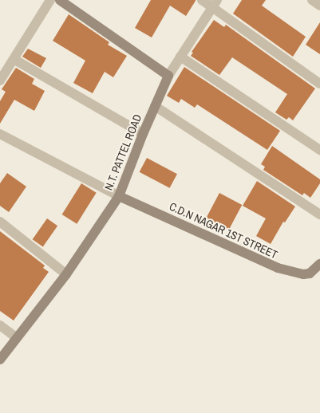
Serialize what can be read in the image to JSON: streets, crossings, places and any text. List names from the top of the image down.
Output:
{
  "streets": {
    "street": ["N.T. PATTEL ROAD", "C.D.N NAGAR 1ST STREET"]
  },
  "crossings": [
    ["N.T. PATTEL ROAD", "C.D.N NAGAR 1ST STREET"]
  ]
}
